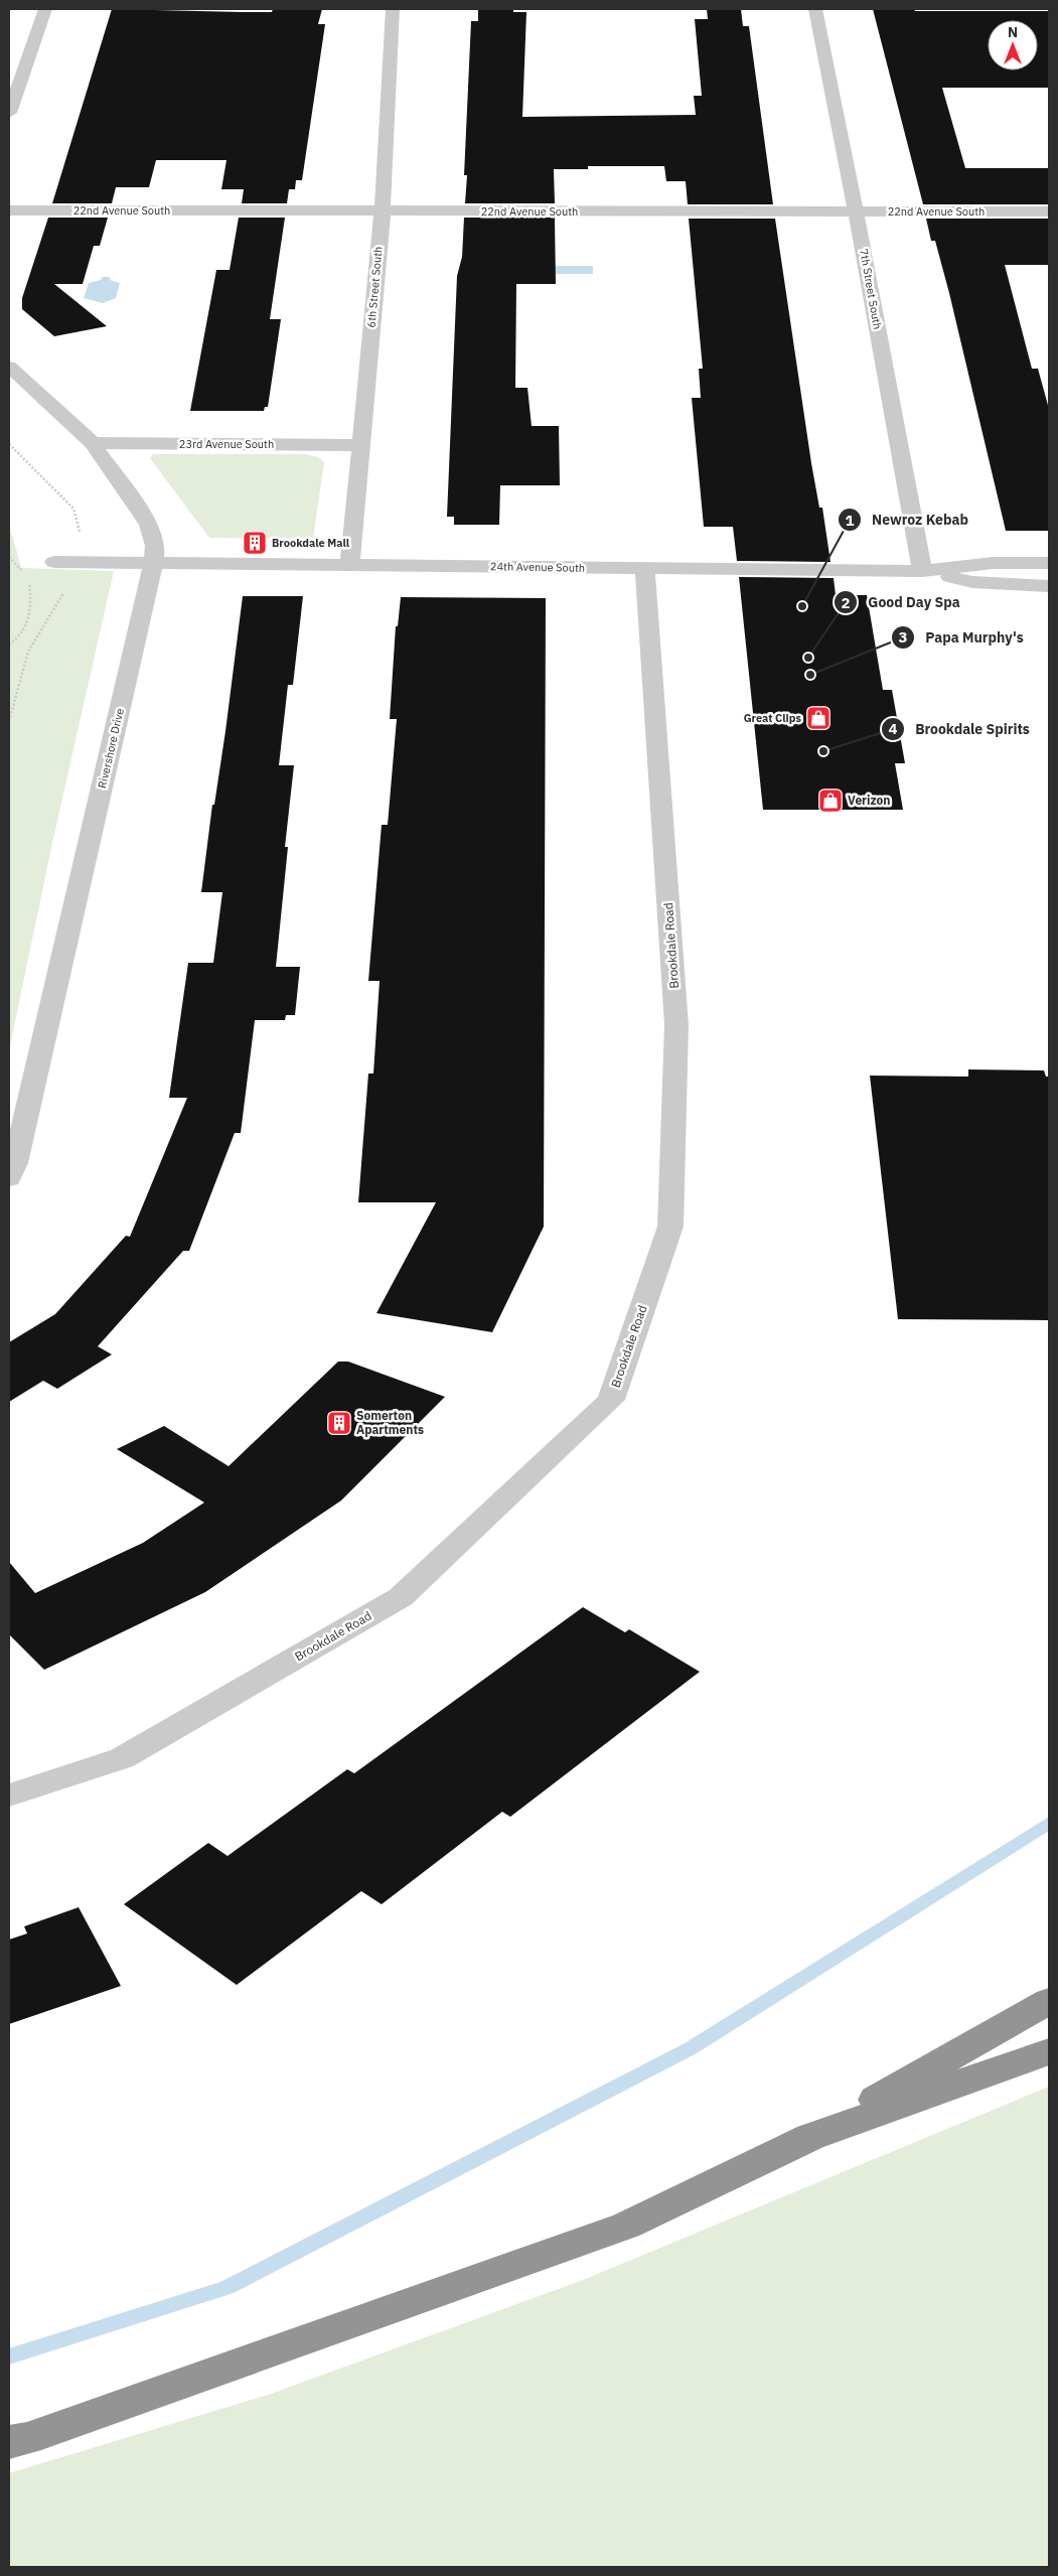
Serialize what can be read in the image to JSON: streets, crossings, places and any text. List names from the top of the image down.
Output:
{
  "streets": {
    "street": [
      "22nd Avenue South",
      "6th Street South",
      "7th Street South",
      "23rd Avenue South",
      "24th Avenue South",
      "Rivershore Drive",
      "Brookdale Road"
    ]
  },
  "crossings": [
    ["22nd Avenue South", "6th Street South"],
    ["22nd Avenue South", "7th Street South"],
    ["6th Street South", "23rd Avenue South"],
    ["6th Street South", "24th Avenue South"],
    ["7th Street South", "24th Avenue South"],
    ["23rd Avenue South", "Rivershore Drive"],
    ["24th Avenue South", "Rivershore Drive"],
    ["24th Avenue South", "Brookdale Road"]
  ],
  "places": {
    "building": ["Brookdale Mall", "Somerton Apartments"],
    "other": [
      "Newroz Kebab",
      "Good Day Spa",
      "Papa Murphy's",
      "Brookdale Spirits"
    ],
    "shop": ["Great Clips", "Verizon"]
  },
  "north": "top"
}
